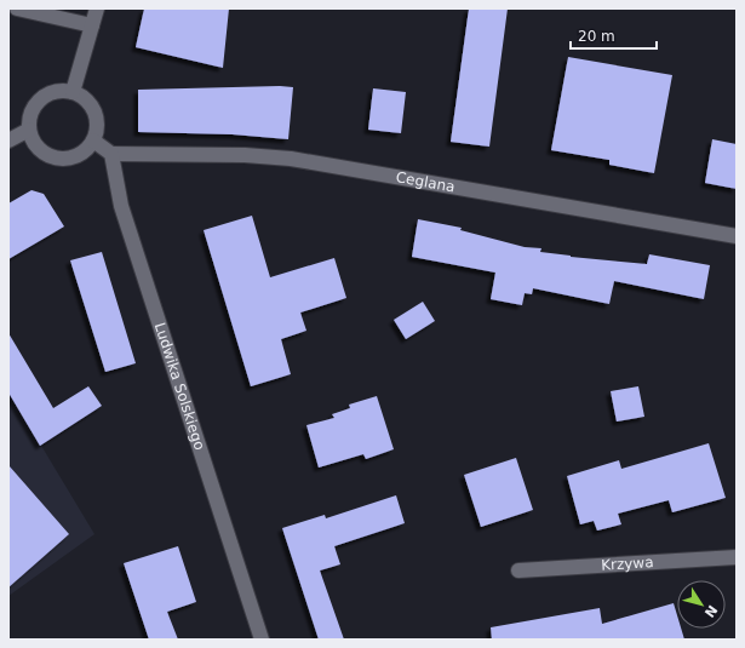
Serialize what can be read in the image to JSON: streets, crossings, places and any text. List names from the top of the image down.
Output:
{
  "streets": {
    "street": ["Ceglana", "Ludwika Solskiego", "Krzywa"]
  },
  "crossings": [
    ["Ceglana", "Ludwika Solskiego"]
  ],
  "scale_bar": "20 m",
  "north": "bottom right"
}
